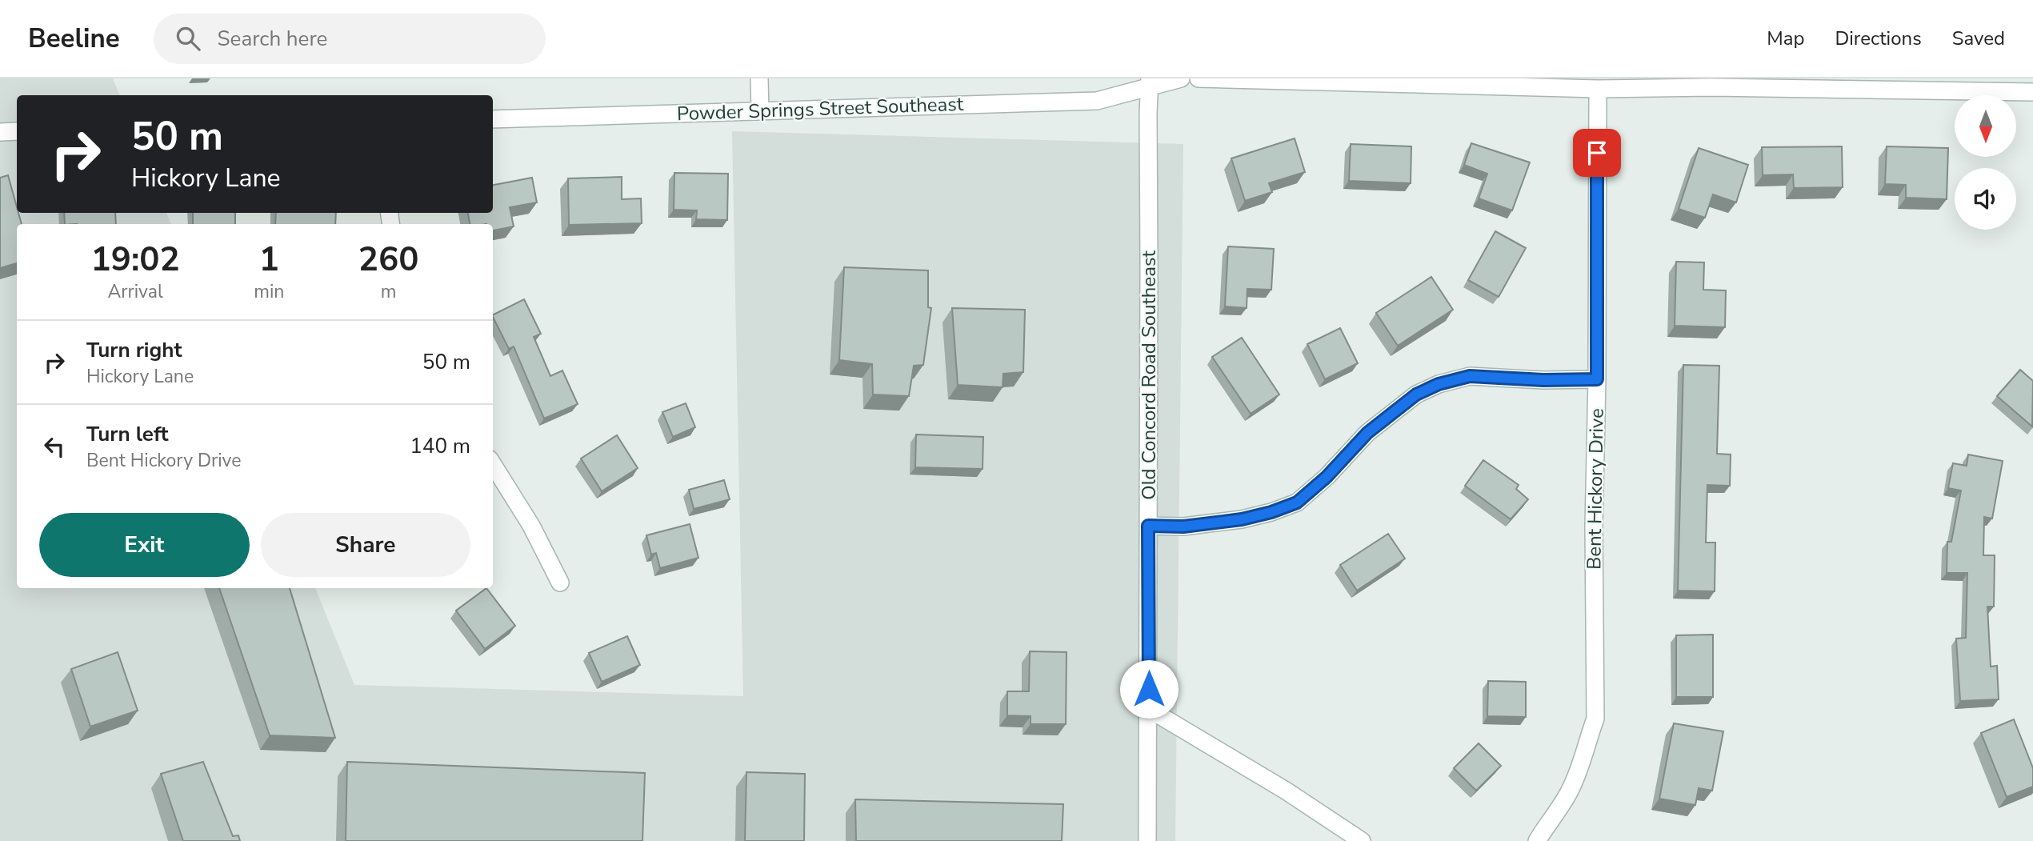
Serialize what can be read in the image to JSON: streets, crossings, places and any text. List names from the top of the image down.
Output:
{
  "streets": {
    "street": ["Powder Springs Street Southeast", "Old Concord Road Southeast", "Bent Hickory Drive"]
  },
  "crossings": [
    ["Powder Springs Street Southeast", "Old Concord Road Southeast"]
  ],
  "north": "bottom",
  "page": {
    "header": "Beeline",
    "search": "Search here",
    "nav": ["Map", "Directions", "Saved"],
    "turn": ["50 m", "Hickory Lane"],
    "eta": [
      "19:02",
      "Arrival",
      "1",
      "min",
      "260",
      "m"
    ],
    "list": [
      {
        "name": "Turn right",
        "note": "Hickory Lane",
        "value": "50 m"
      },
      {
        "name": "Turn left",
        "note": "Bent Hickory Drive",
        "value": "140 m"
      }
    ],
    "buttons": ["Exit", "Share"]
  }
}
